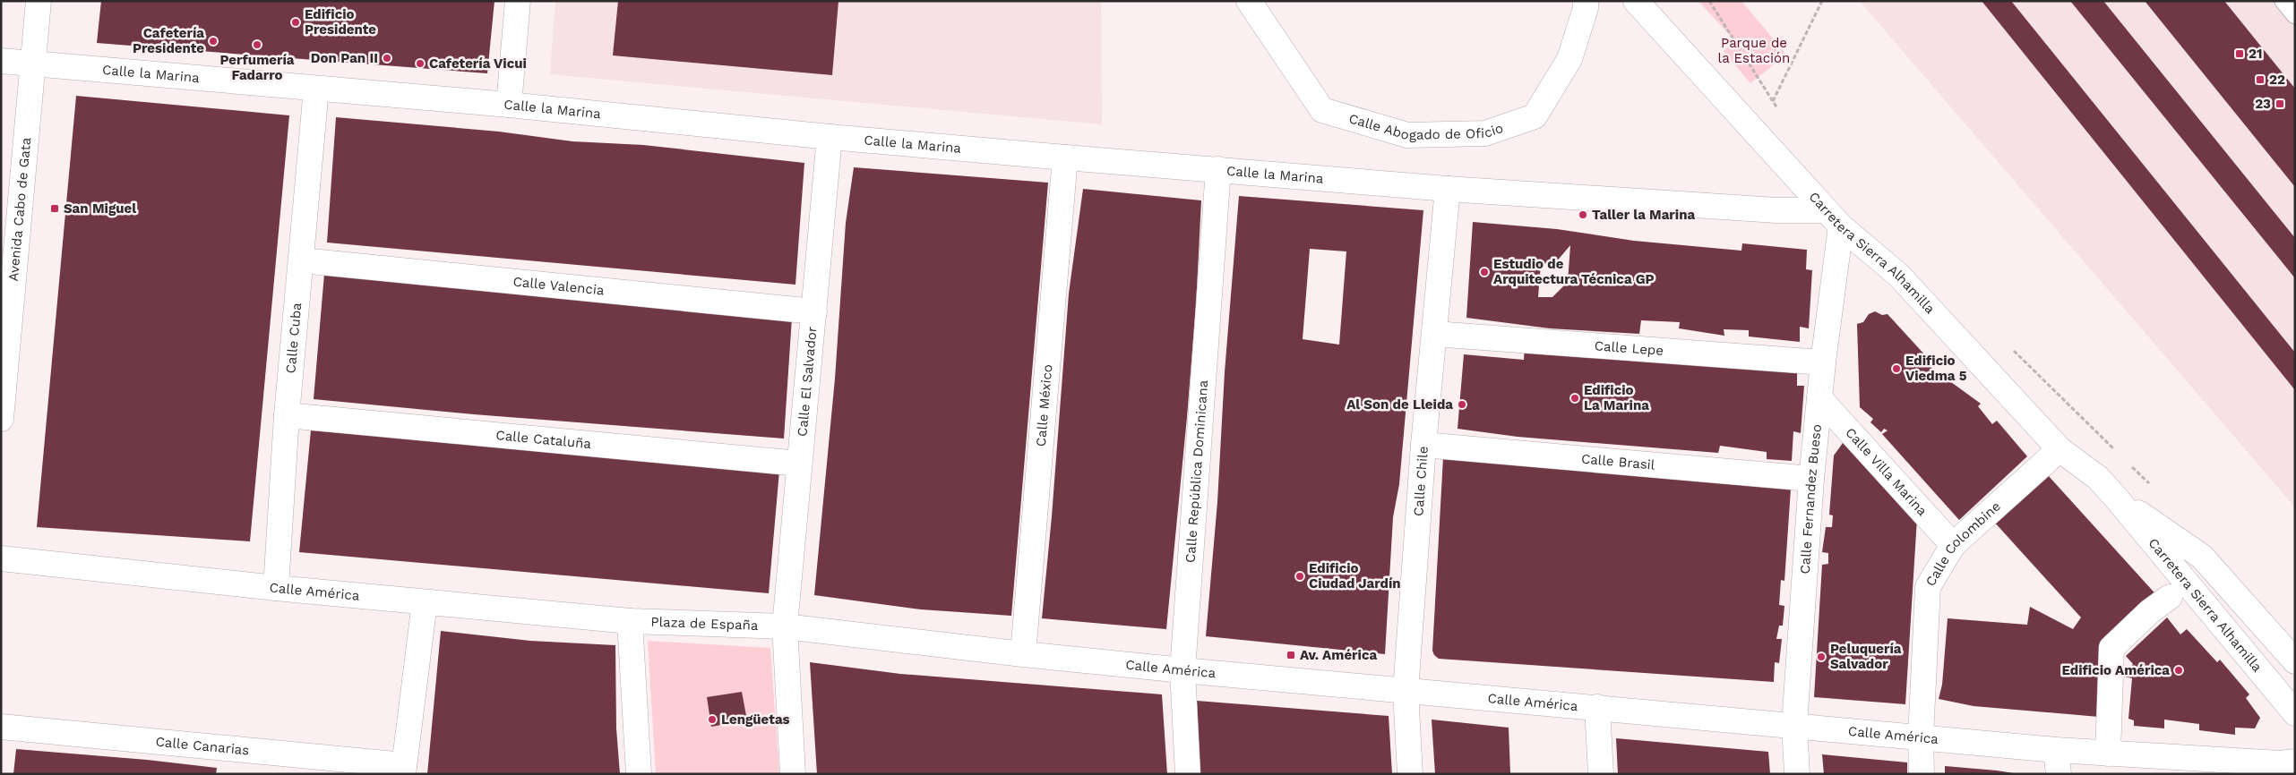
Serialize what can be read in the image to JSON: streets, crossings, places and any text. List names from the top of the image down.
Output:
{
  "streets": {
    "street": [
      "Calle la Marina",
      "Calle Abogado de Oficio",
      "Avenida Cabo de Gata",
      "Carretera Sierra Alhamilla",
      "Calle Valencia",
      "Calle Cuba",
      "Calle Lepe",
      "Calle El Salvador",
      "Calle México",
      "Calle Cataluña",
      "Calle Brasil",
      "Calle República Dominicana",
      "Calle Villa Marina",
      "Calle Chile",
      "Calle Fernandez Bueso",
      "Calle Colombine",
      "Calle América",
      "Plaza de España",
      "Calle Canarias"
    ]
  },
  "crossings": [
    ["Calle la Marina", "Avenida Cabo de Gata"],
    ["Calle la Marina", "Carretera Sierra Alhamilla"],
    ["Calle la Marina", "Calle Cuba"],
    ["Calle la Marina", "Calle El Salvador"],
    ["Calle la Marina", "Calle México"],
    ["Calle la Marina", "Calle República Dominicana"],
    ["Calle la Marina", "Calle Chile"],
    ["Calle la Marina", "Calle Fernandez Bueso"],
    ["Carretera Sierra Alhamilla", "Calle Fernandez Bueso"],
    ["Carretera Sierra Alhamilla", "Calle Colombine"],
    ["Calle Valencia", "Calle Cuba"],
    ["Calle Valencia", "Calle El Salvador"],
    ["Calle Cuba", "Calle Cataluña"],
    ["Calle Cuba", "Calle América"],
    ["Calle Lepe", "Calle Chile"],
    ["Calle Lepe", "Calle Fernandez Bueso"],
    ["Calle El Salvador", "Calle Cataluña"],
    ["Calle El Salvador", "Calle América"],
    ["Calle El Salvador", "Plaza de España"],
    ["Calle México", "Calle América"],
    ["Calle Brasil", "Calle Chile"],
    ["Calle Brasil", "Calle Fernandez Bueso"],
    ["Calle República Dominicana", "Calle América"],
    ["Calle Villa Marina", "Calle Fernandez Bueso"],
    ["Calle Villa Marina", "Calle Colombine"],
    ["Calle Chile", "Calle América"],
    ["Calle Fernandez Bueso", "Calle América"],
    ["Calle Colombine", "Calle América"],
    ["Calle América", "Plaza de España"]
  ],
  "parks": ["Parque de la Estación"],
  "places": {
    "other": [
      "Edificio Presidente",
      "Cafetería Presidente",
      "Perfumería Fadarro",
      "Don Pan II",
      "Cafetería Vicui",
      "Taller la Marina",
      "Estudio de Arquitectura Técnica GP",
      "Edificio Viedma 5",
      "Edificio La Marina",
      "Al Son de Lleida",
      "Edificio Ciudad Jardín",
      "Peluquería Salvador",
      "Edificio América",
      "Lengüetas"
    ],
    "transit": [
      "21",
      "22",
      "23",
      "San Miguel",
      "Av. América"
    ]
  }
}
